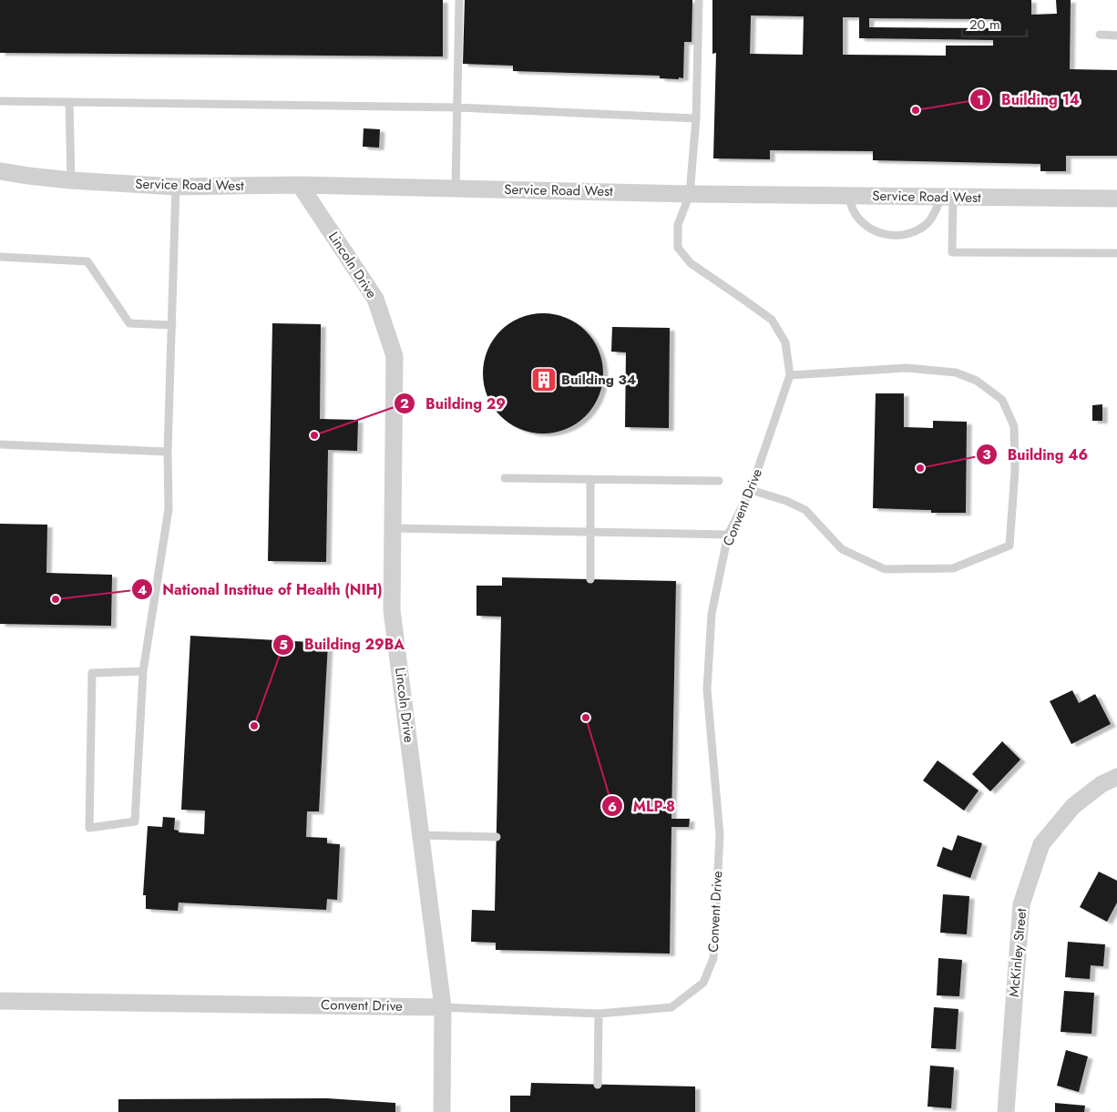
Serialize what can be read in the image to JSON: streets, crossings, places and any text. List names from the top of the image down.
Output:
{
  "streets": {
    "street": [
      "Service Road West",
      "Lincoln Drive",
      "Convent Drive",
      "McKinley Street"
    ]
  },
  "crossings": [
    ["Service Road West", "Lincoln Drive"],
    ["Service Road West", "Convent Drive"],
    ["Lincoln Drive", "Convent Drive"]
  ],
  "places": {
    "other": [
      "Building 14",
      "Building 29",
      "Building 46",
      "National Institue of Health (NIH)",
      "MLP-8",
      "Building 29BA"
    ],
    "building": ["Building 34"]
  },
  "scale_bar": "20 m"
}
